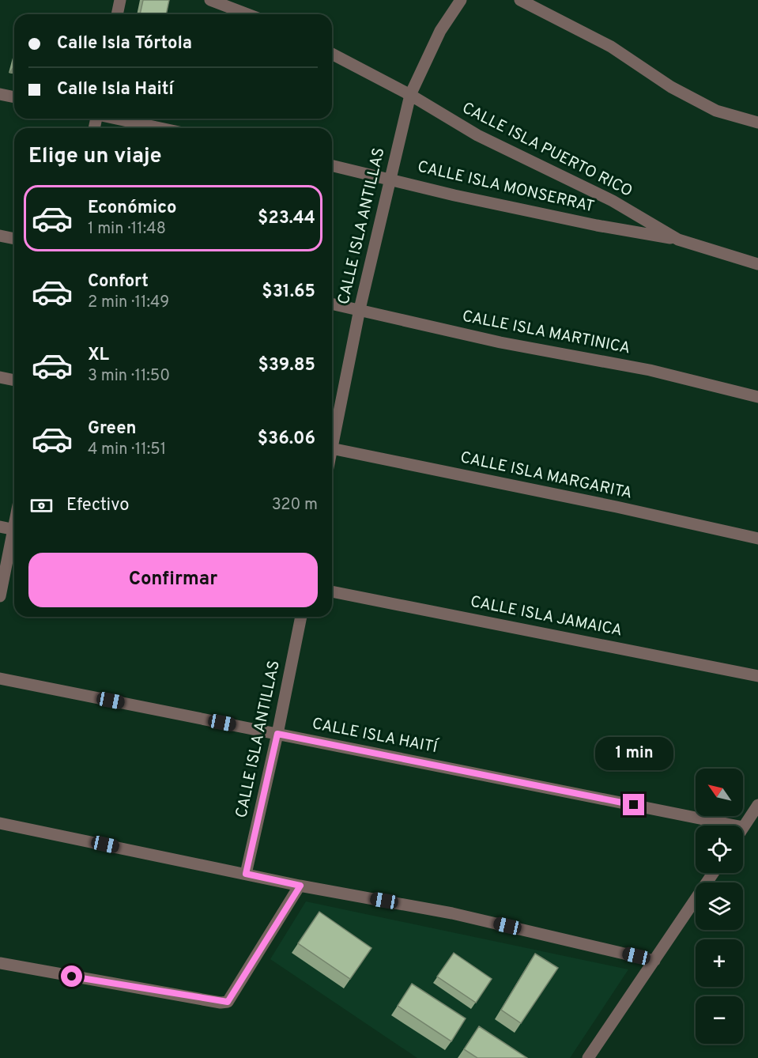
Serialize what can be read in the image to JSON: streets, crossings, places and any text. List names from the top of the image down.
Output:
{
  "streets": {
    "street": [
      "CALLE ISLA PUERTO RICO",
      "CALLE ISLA MONSERRAT",
      "CALLE ISLA ANTILLAS",
      "CALLE ISLA MARTINICA",
      "CALLE ISLA MARGARITA",
      "CALLE ISLA JAMAICA",
      "CALLE ISLA HAITÍ"
    ]
  },
  "crossings": [
    ["CALLE ISLA PUERTO RICO", "CALLE ISLA MONSERRAT"],
    ["CALLE ISLA PUERTO RICO", "CALLE ISLA ANTILLAS"],
    ["CALLE ISLA MONSERRAT", "CALLE ISLA ANTILLAS"],
    ["CALLE ISLA ANTILLAS", "CALLE ISLA MARTINICA"],
    ["CALLE ISLA ANTILLAS", "CALLE ISLA HAITÍ"]
  ],
  "north": "top left",
  "page": {
    "banner": ["Calle Isla Tórtola", "Calle Isla Haití"],
    "heading": "Elige un viaje",
    "list": [
      {
        "name": "Económico",
        "note": "1 min · 11:48",
        "value": "$23.44"
      },
      {
        "name": "Confort",
        "note": "2 min · 11:49",
        "value": "$31.65"
      },
      {
        "name": "XL",
        "note": "3 min · 11:50",
        "value": "$39.85"
      },
      {
        "name": "Green",
        "note": "4 min · 11:51",
        "value": "$36.06"
      }
    ],
    "pay": ["Efectivo", "320 m"],
    "buttons": "Confirmar",
    "bubble": "1 min",
    "map_buttons": ["+", "−"]
  }
}
